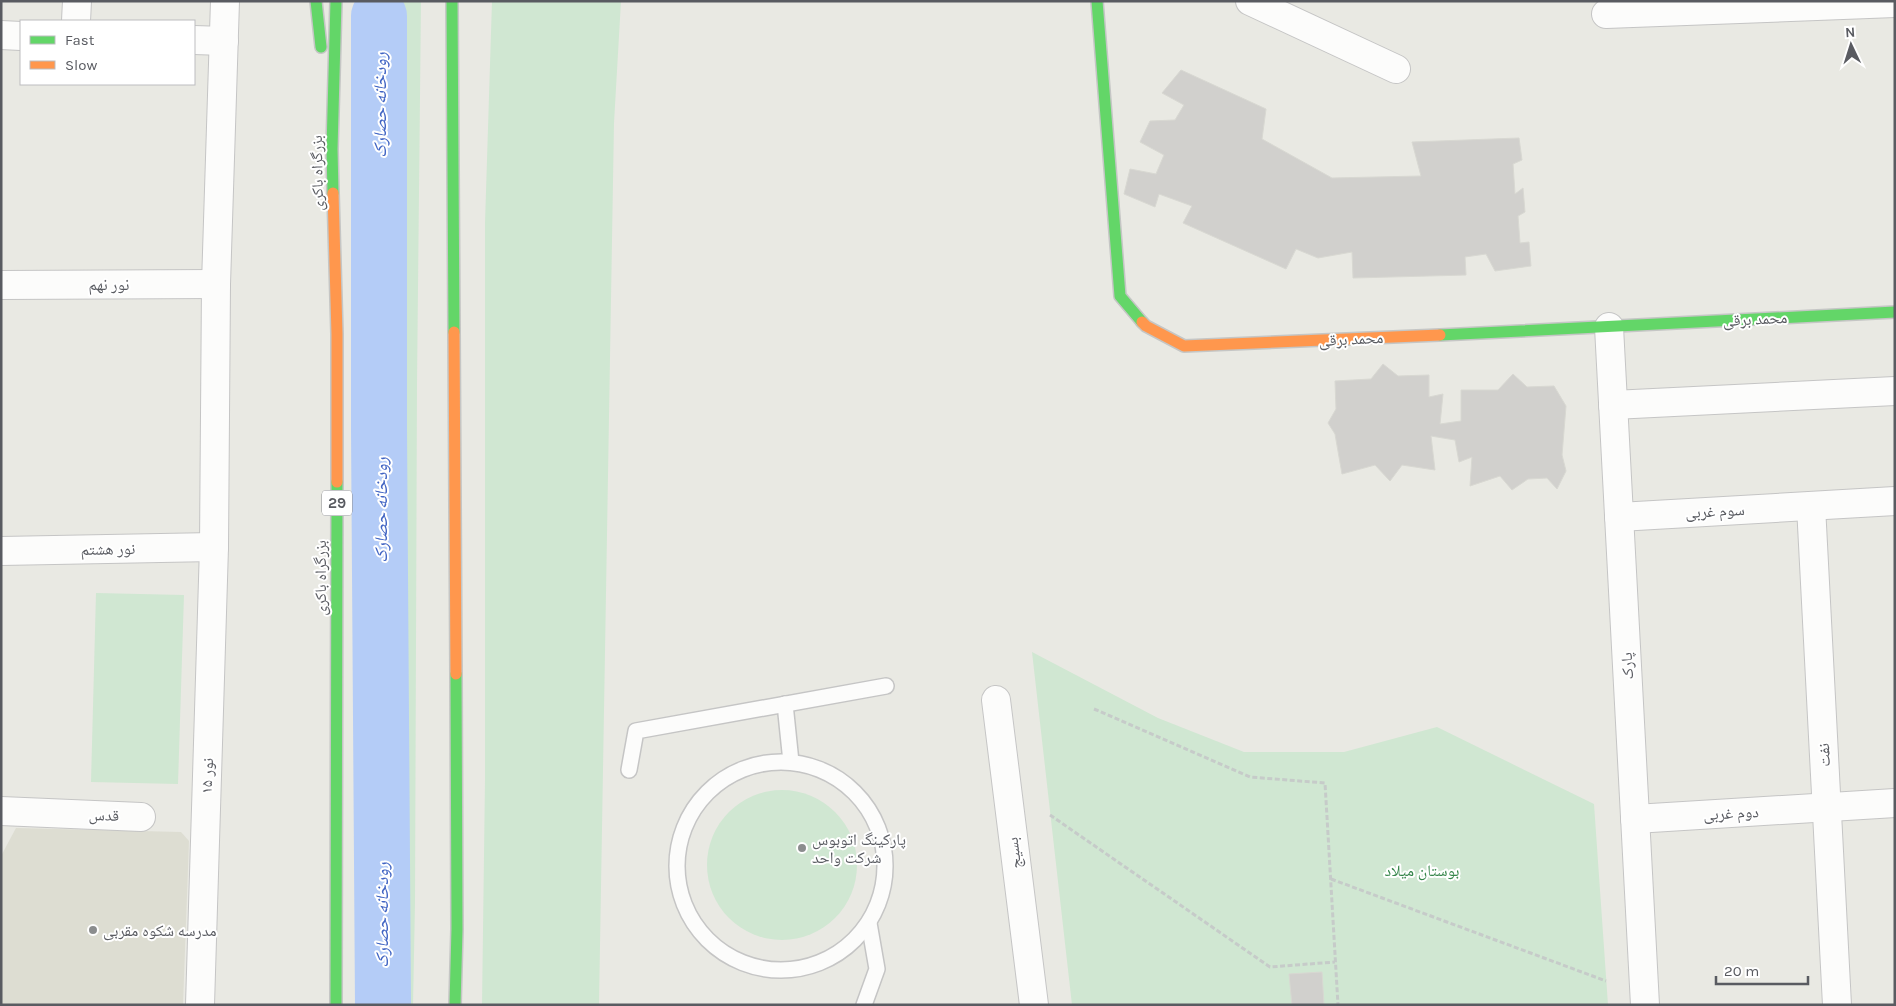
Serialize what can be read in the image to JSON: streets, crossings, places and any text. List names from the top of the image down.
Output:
{
  "streets": {
    "main road": ["بزرگراه باکری", "محمد برقی", "29"],
    "street": [
      "نور نهم",
      "سوم غربی",
      "نور هشتم",
      "پارک",
      "نفت",
      "نور ۱۵",
      "دوم غربی",
      "قدس",
      "بسیج"
    ]
  },
  "crossings": [
    ["نور نهم", "نور ۱۵"],
    ["محمد برقی", "پارک"],
    ["سوم غربی", "پارک"],
    ["سوم غربی", "نفت"],
    ["نور هشتم", "نور ۱۵"],
    ["پارک", "دوم غربی"],
    ["نفت", "دوم غربی"]
  ],
  "water": ["رودخانه حصارک"],
  "parks": ["بوستان میلاد"],
  "places": ["پارکینگ اتوبوس شرکت واحد", "مدرسه شکوه مقربی"],
  "legend": ["Fast", "Slow"],
  "scale_bar": "20 m",
  "north": "top"
}
